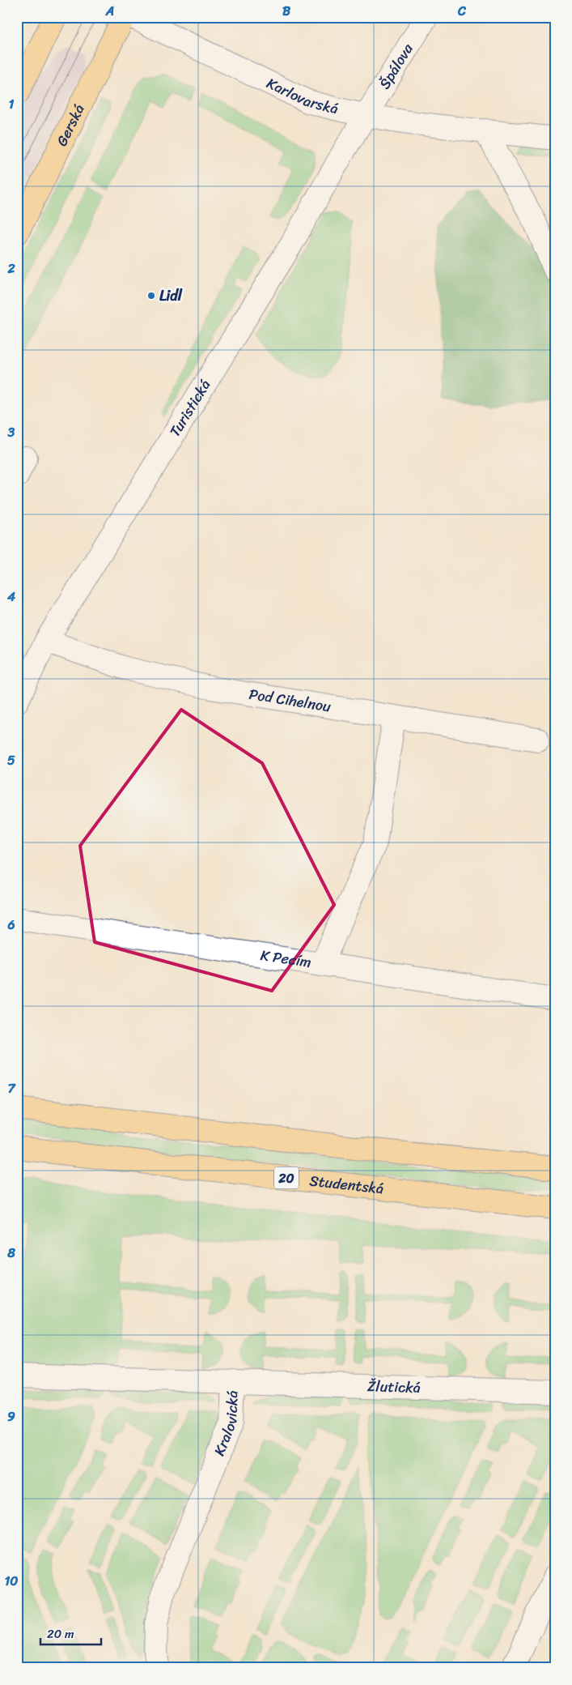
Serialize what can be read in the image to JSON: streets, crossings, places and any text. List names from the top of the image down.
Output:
{
  "streets": {
    "main road": ["Gerská", "20", "Studentská"],
    "street": [
      "Špálova",
      "Karlovarská",
      "Turistická",
      "Pod Cihelnou",
      "K Pecím",
      "Žlutická",
      "Kralovická"
    ]
  },
  "crossings": [
    ["Špálova", "Karlovarská"],
    ["Špálova", "Turistická"],
    ["Karlovarská", "Turistická"],
    ["Turistická", "Pod Cihelnou"],
    ["Žlutická", "Kralovická"]
  ],
  "places": ["Lidl"],
  "scale_bar": "20 m",
  "grid": {
    "columns": ["A", "B", "C"],
    "rows": [
      "1",
      "2",
      "3",
      "4",
      "5",
      "6",
      "7",
      "8",
      "9",
      "10"
    ]
  }
}
